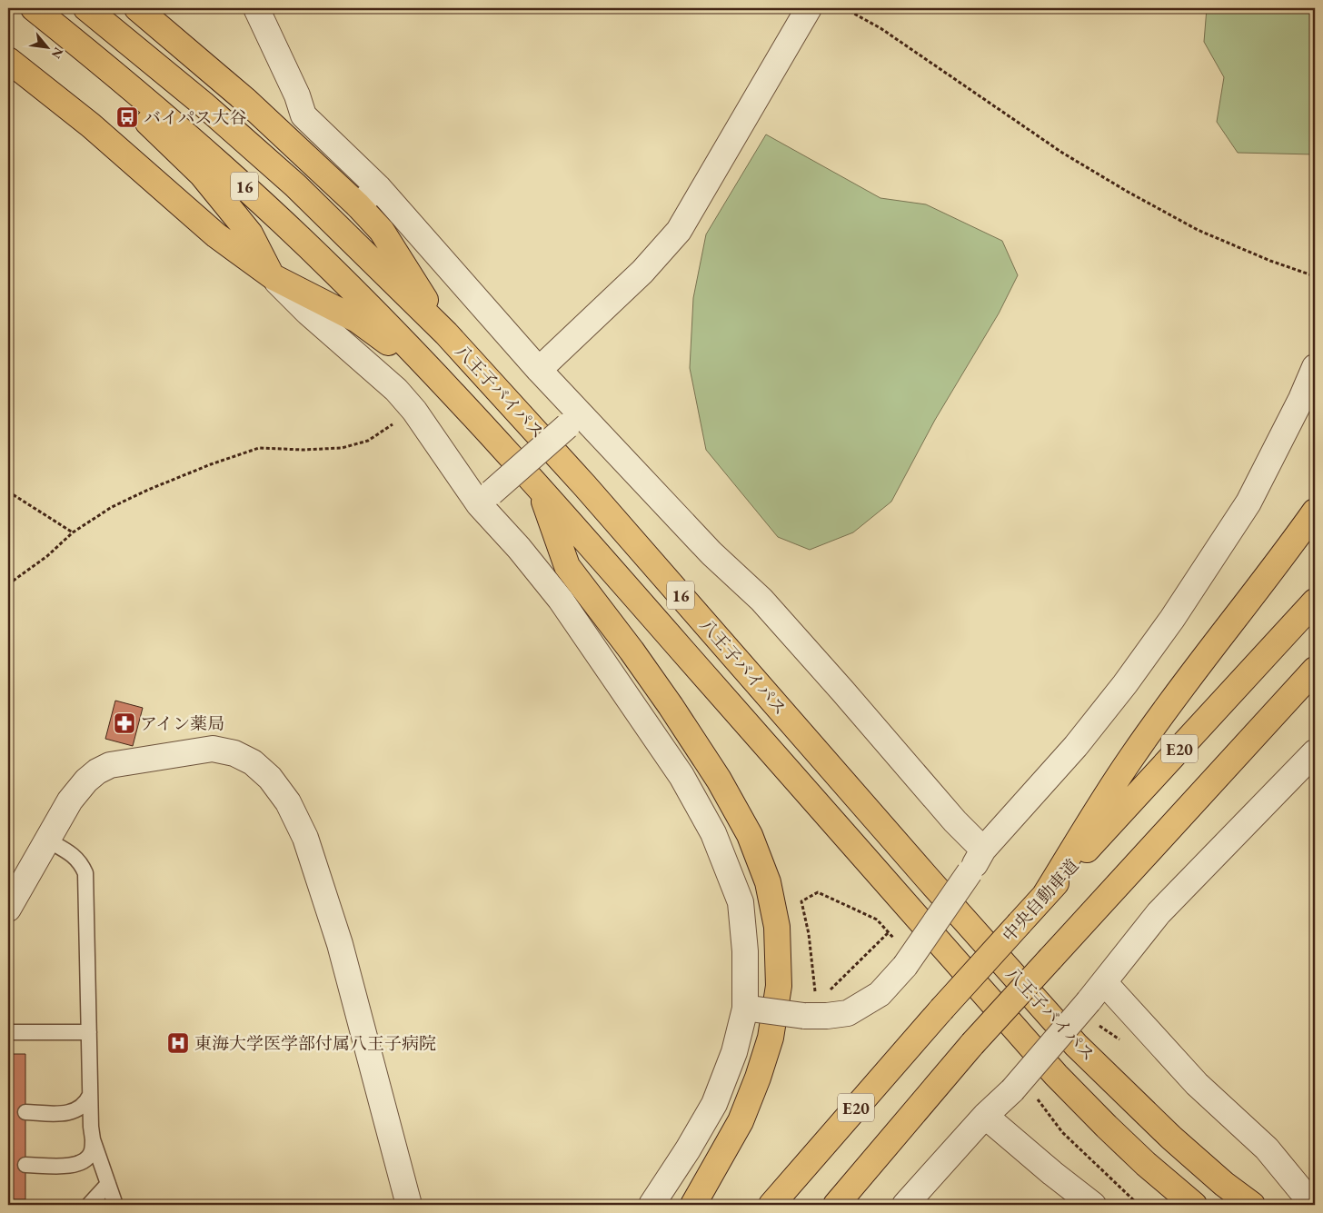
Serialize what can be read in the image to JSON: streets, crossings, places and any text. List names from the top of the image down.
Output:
{
  "streets": {
    "highway": [
      "16",
      "八王子バイパス",
      "E20",
      "中央自動車道"
    ]
  },
  "crossings": [
    ["16", "八王子バイパス"]
  ],
  "places": {
    "bus stop": ["バイパス大谷"],
    "pharmacy": ["アイン薬局"],
    "hospital": ["東海大学医学部付属八王子病院"]
  },
  "north": "bottom right"
}
